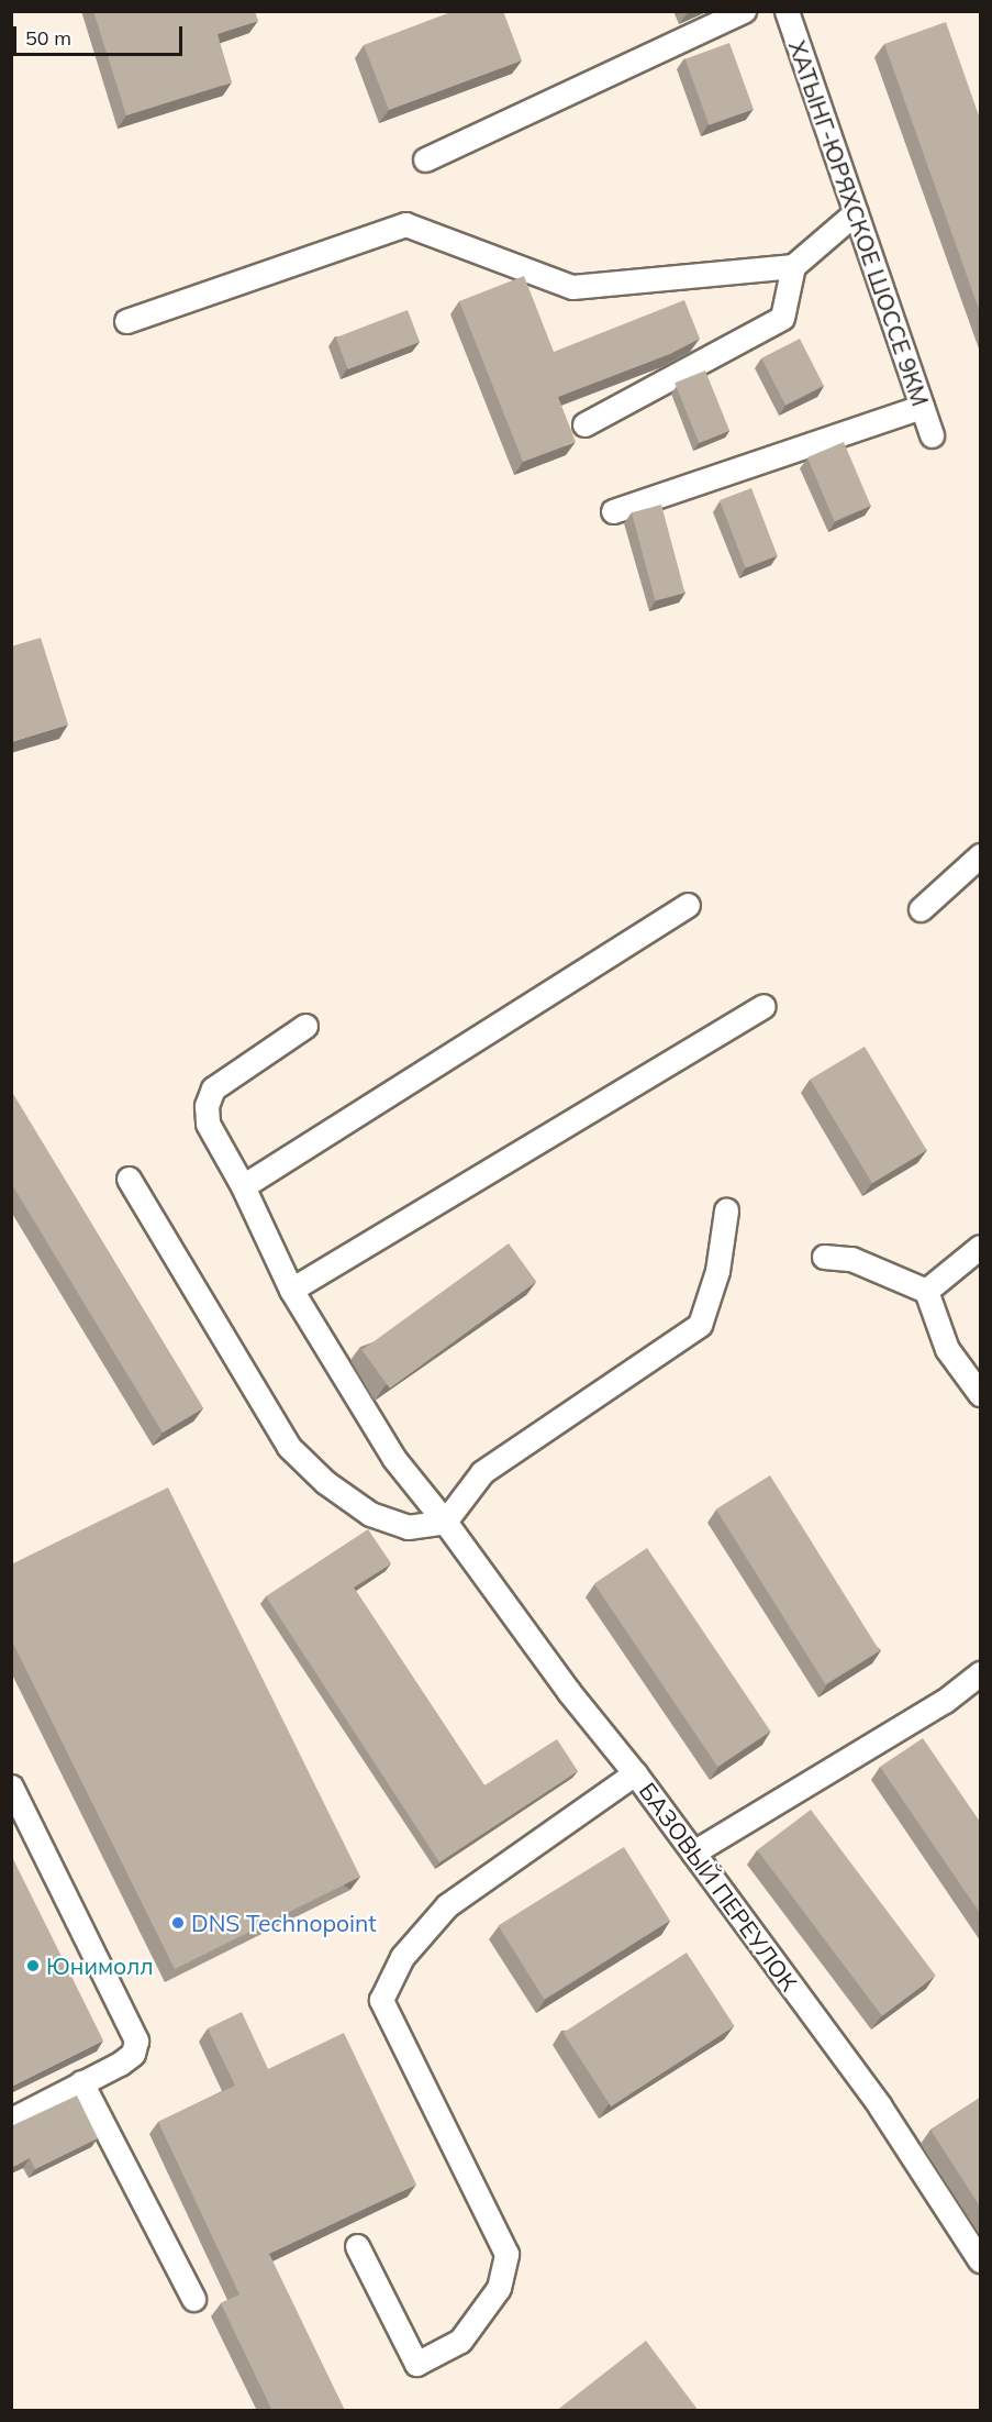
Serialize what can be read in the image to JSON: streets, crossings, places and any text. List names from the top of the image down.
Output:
{
  "streets": {
    "street": ["ХАТЫНГ-ЮРЯХСКОЕ ШОССЕ 9КМ", "БАЗОВЫЙ ПЕРЕУЛОК"]
  },
  "places": ["DNS Technopoint", "Юнимолл"],
  "scale_bar": "50 m"
}
